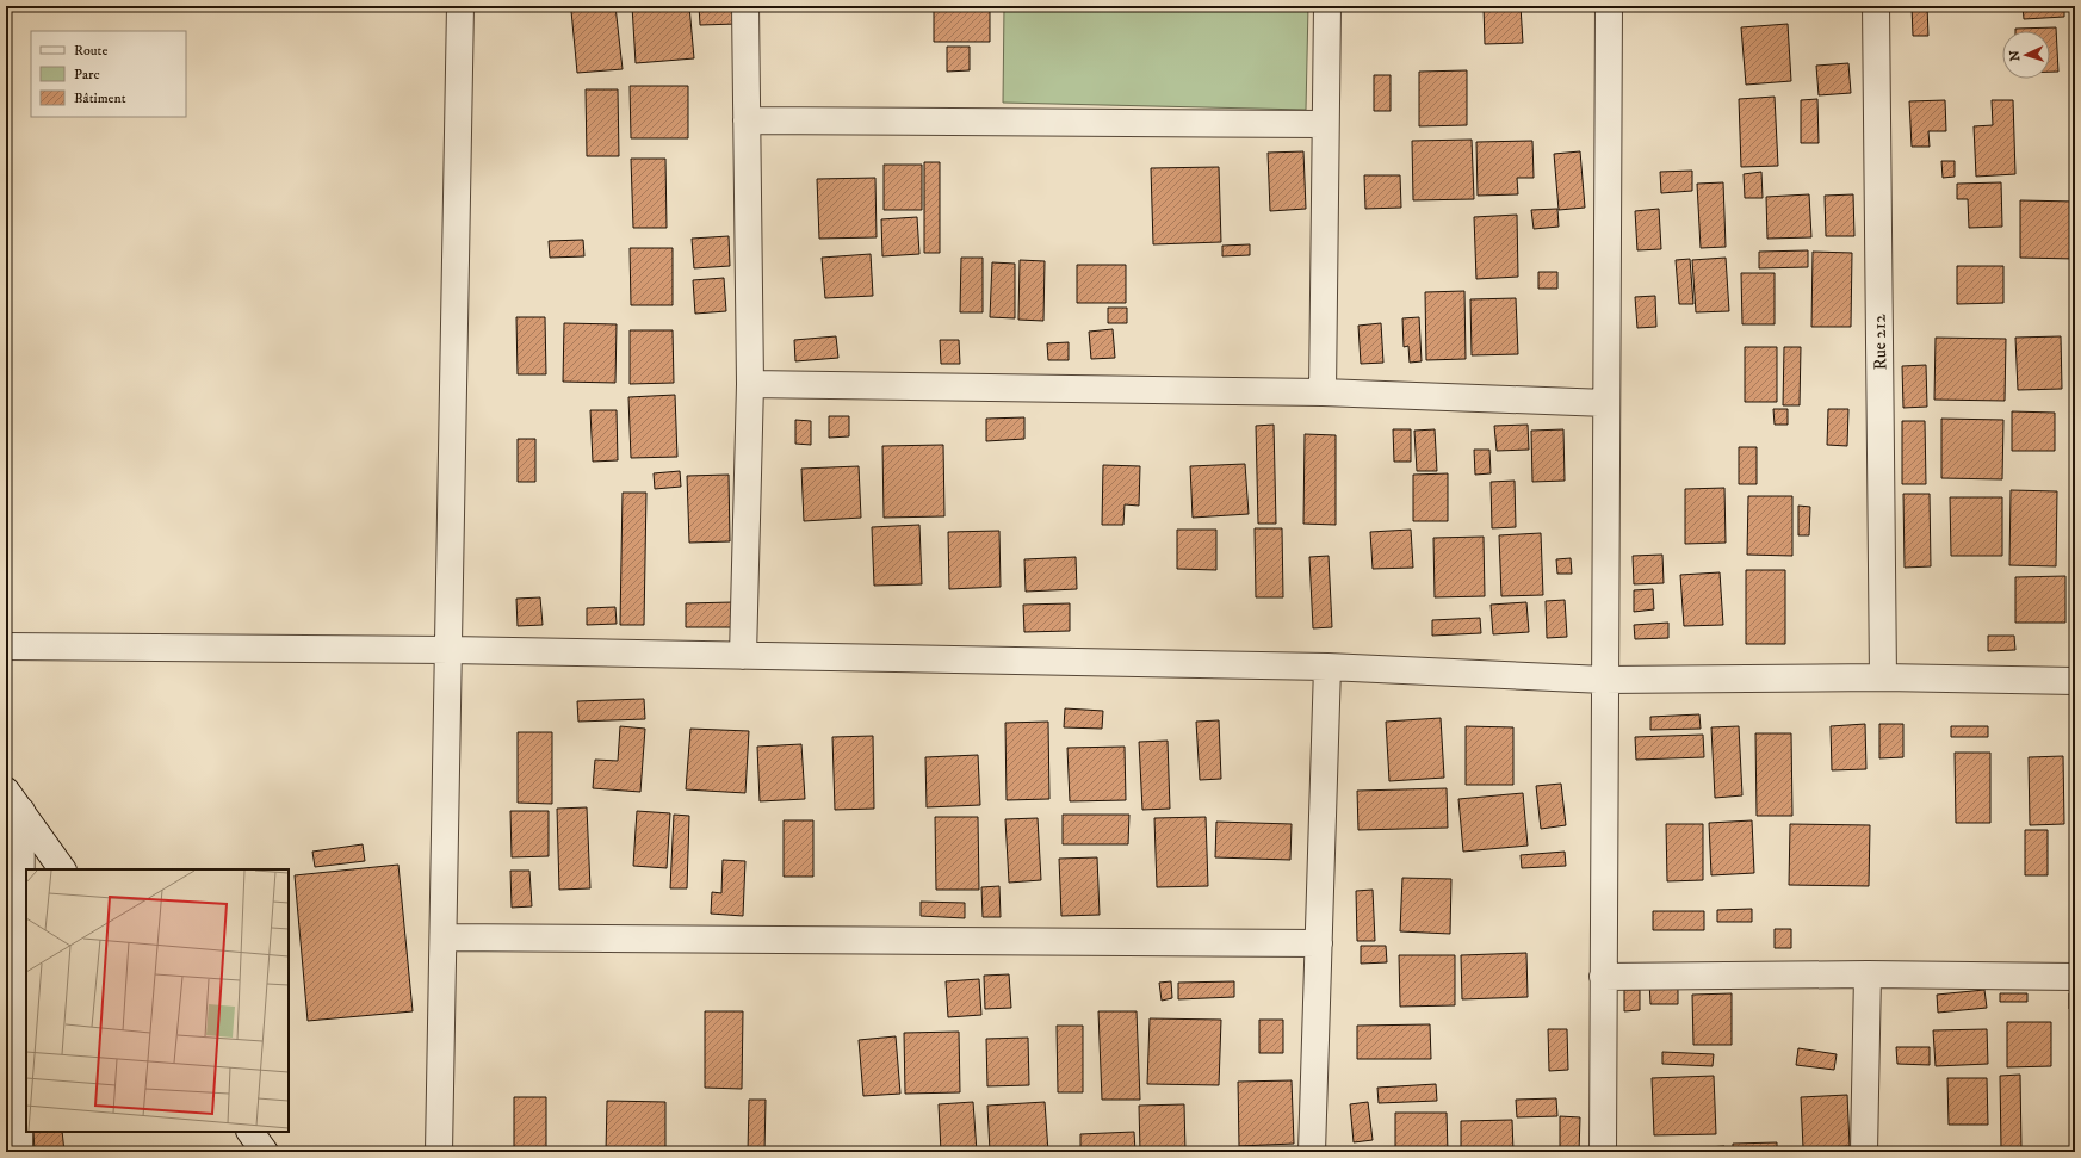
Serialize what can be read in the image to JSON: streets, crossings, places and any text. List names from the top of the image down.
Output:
{
  "streets": {
    "street": ["Rue 212"]
  },
  "legend": ["Route", "Parc", "Bâtiment"],
  "north": "left"
}
